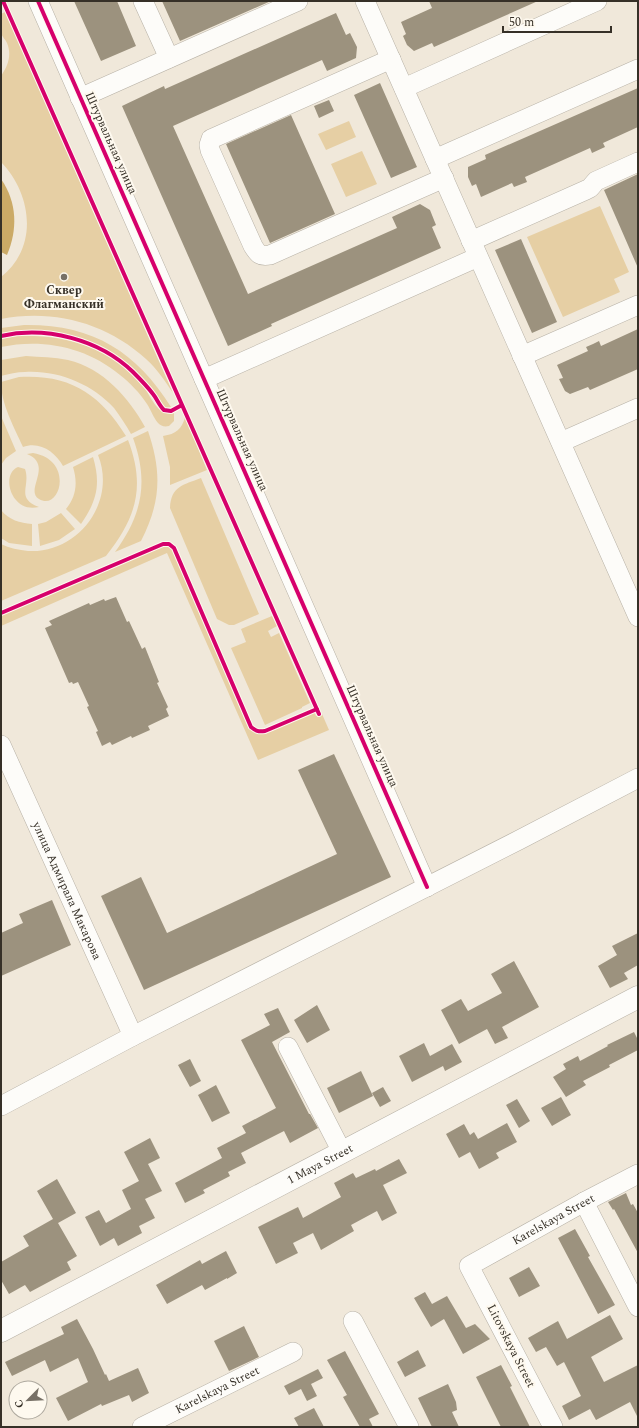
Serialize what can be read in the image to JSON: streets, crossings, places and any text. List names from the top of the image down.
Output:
{
  "streets": {
    "main road": ["1 Maya Street"],
    "street": [
      "Штурвальная улица",
      "улица Адмирала Макарова",
      "Karelskaya Street",
      "Litovskaya Street"
    ]
  },
  "crossings": [
    ["Karelskaya Street", "Litovskaya Street"]
  ],
  "places": ["Сквер Флагманский"],
  "scale_bar": "50 m",
  "north": "bottom left"
}
